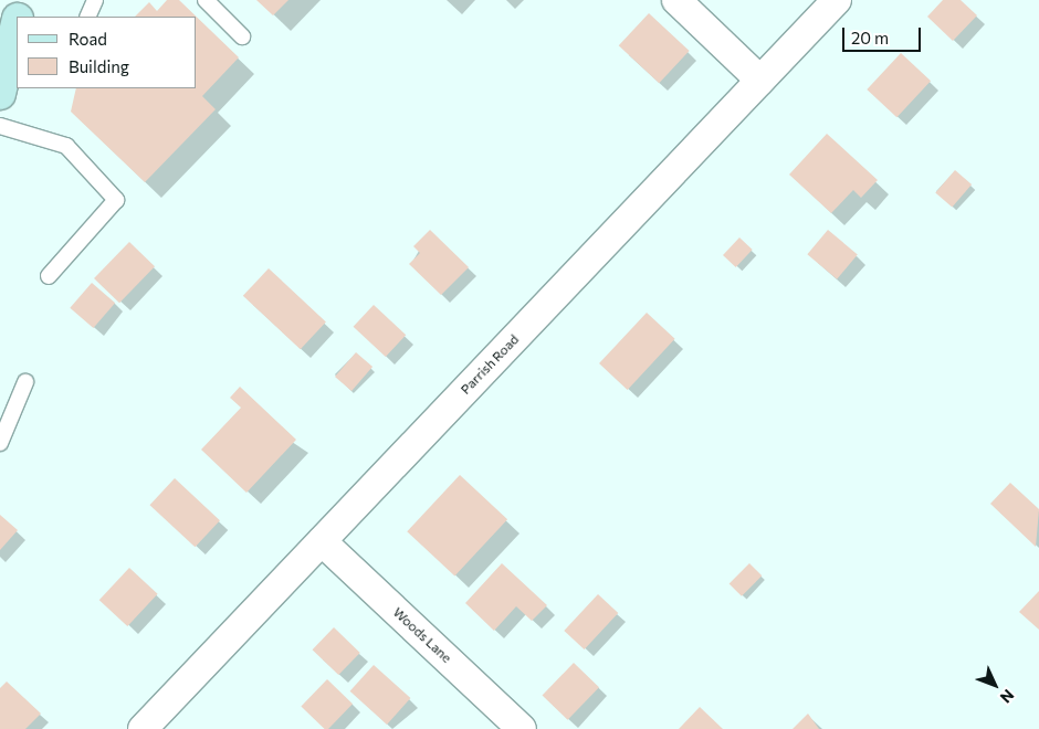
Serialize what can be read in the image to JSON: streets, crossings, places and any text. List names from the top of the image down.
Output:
{
  "streets": {
    "street": ["Parrish Road", "Woods Lane"]
  },
  "crossings": [
    ["Parrish Road", "Woods Lane"]
  ],
  "legend": ["Road", "Building"],
  "scale_bar": "20 m",
  "north": "bottom right"
}
